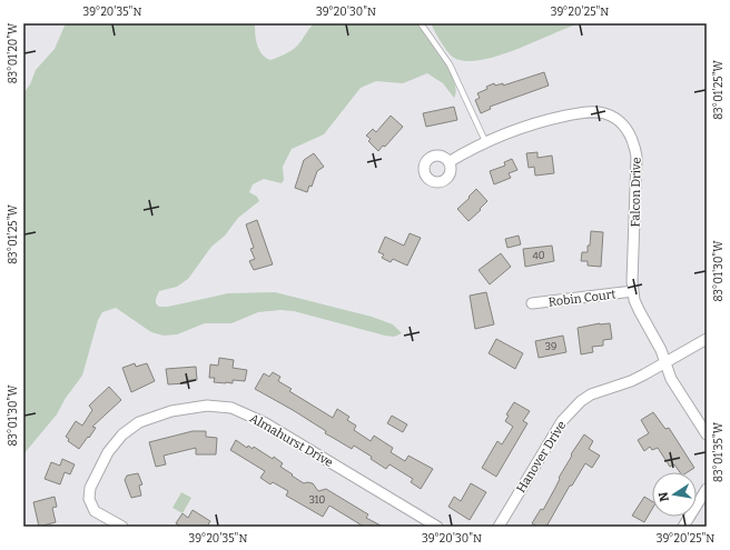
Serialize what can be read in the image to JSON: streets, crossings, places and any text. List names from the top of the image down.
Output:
{
  "streets": {
    "street": [
      "Falcon Drive",
      "Robin Court",
      "Almahurst Drive",
      "Hanover Drive"
    ]
  },
  "crossings": [
    ["Falcon Drive", "Robin Court"],
    ["Falcon Drive", "Hanover Drive"]
  ],
  "house_numbers": ["40", "39", "310"],
  "north": "left",
  "coordinates": [
    "39°20'35\"N",
    "39°20'30\"N",
    "39°20'25\"N",
    "83°01'20\"W",
    "83°01'25\"W",
    "83°01'30\"W",
    "83°01'35\"W"
  ]
}
